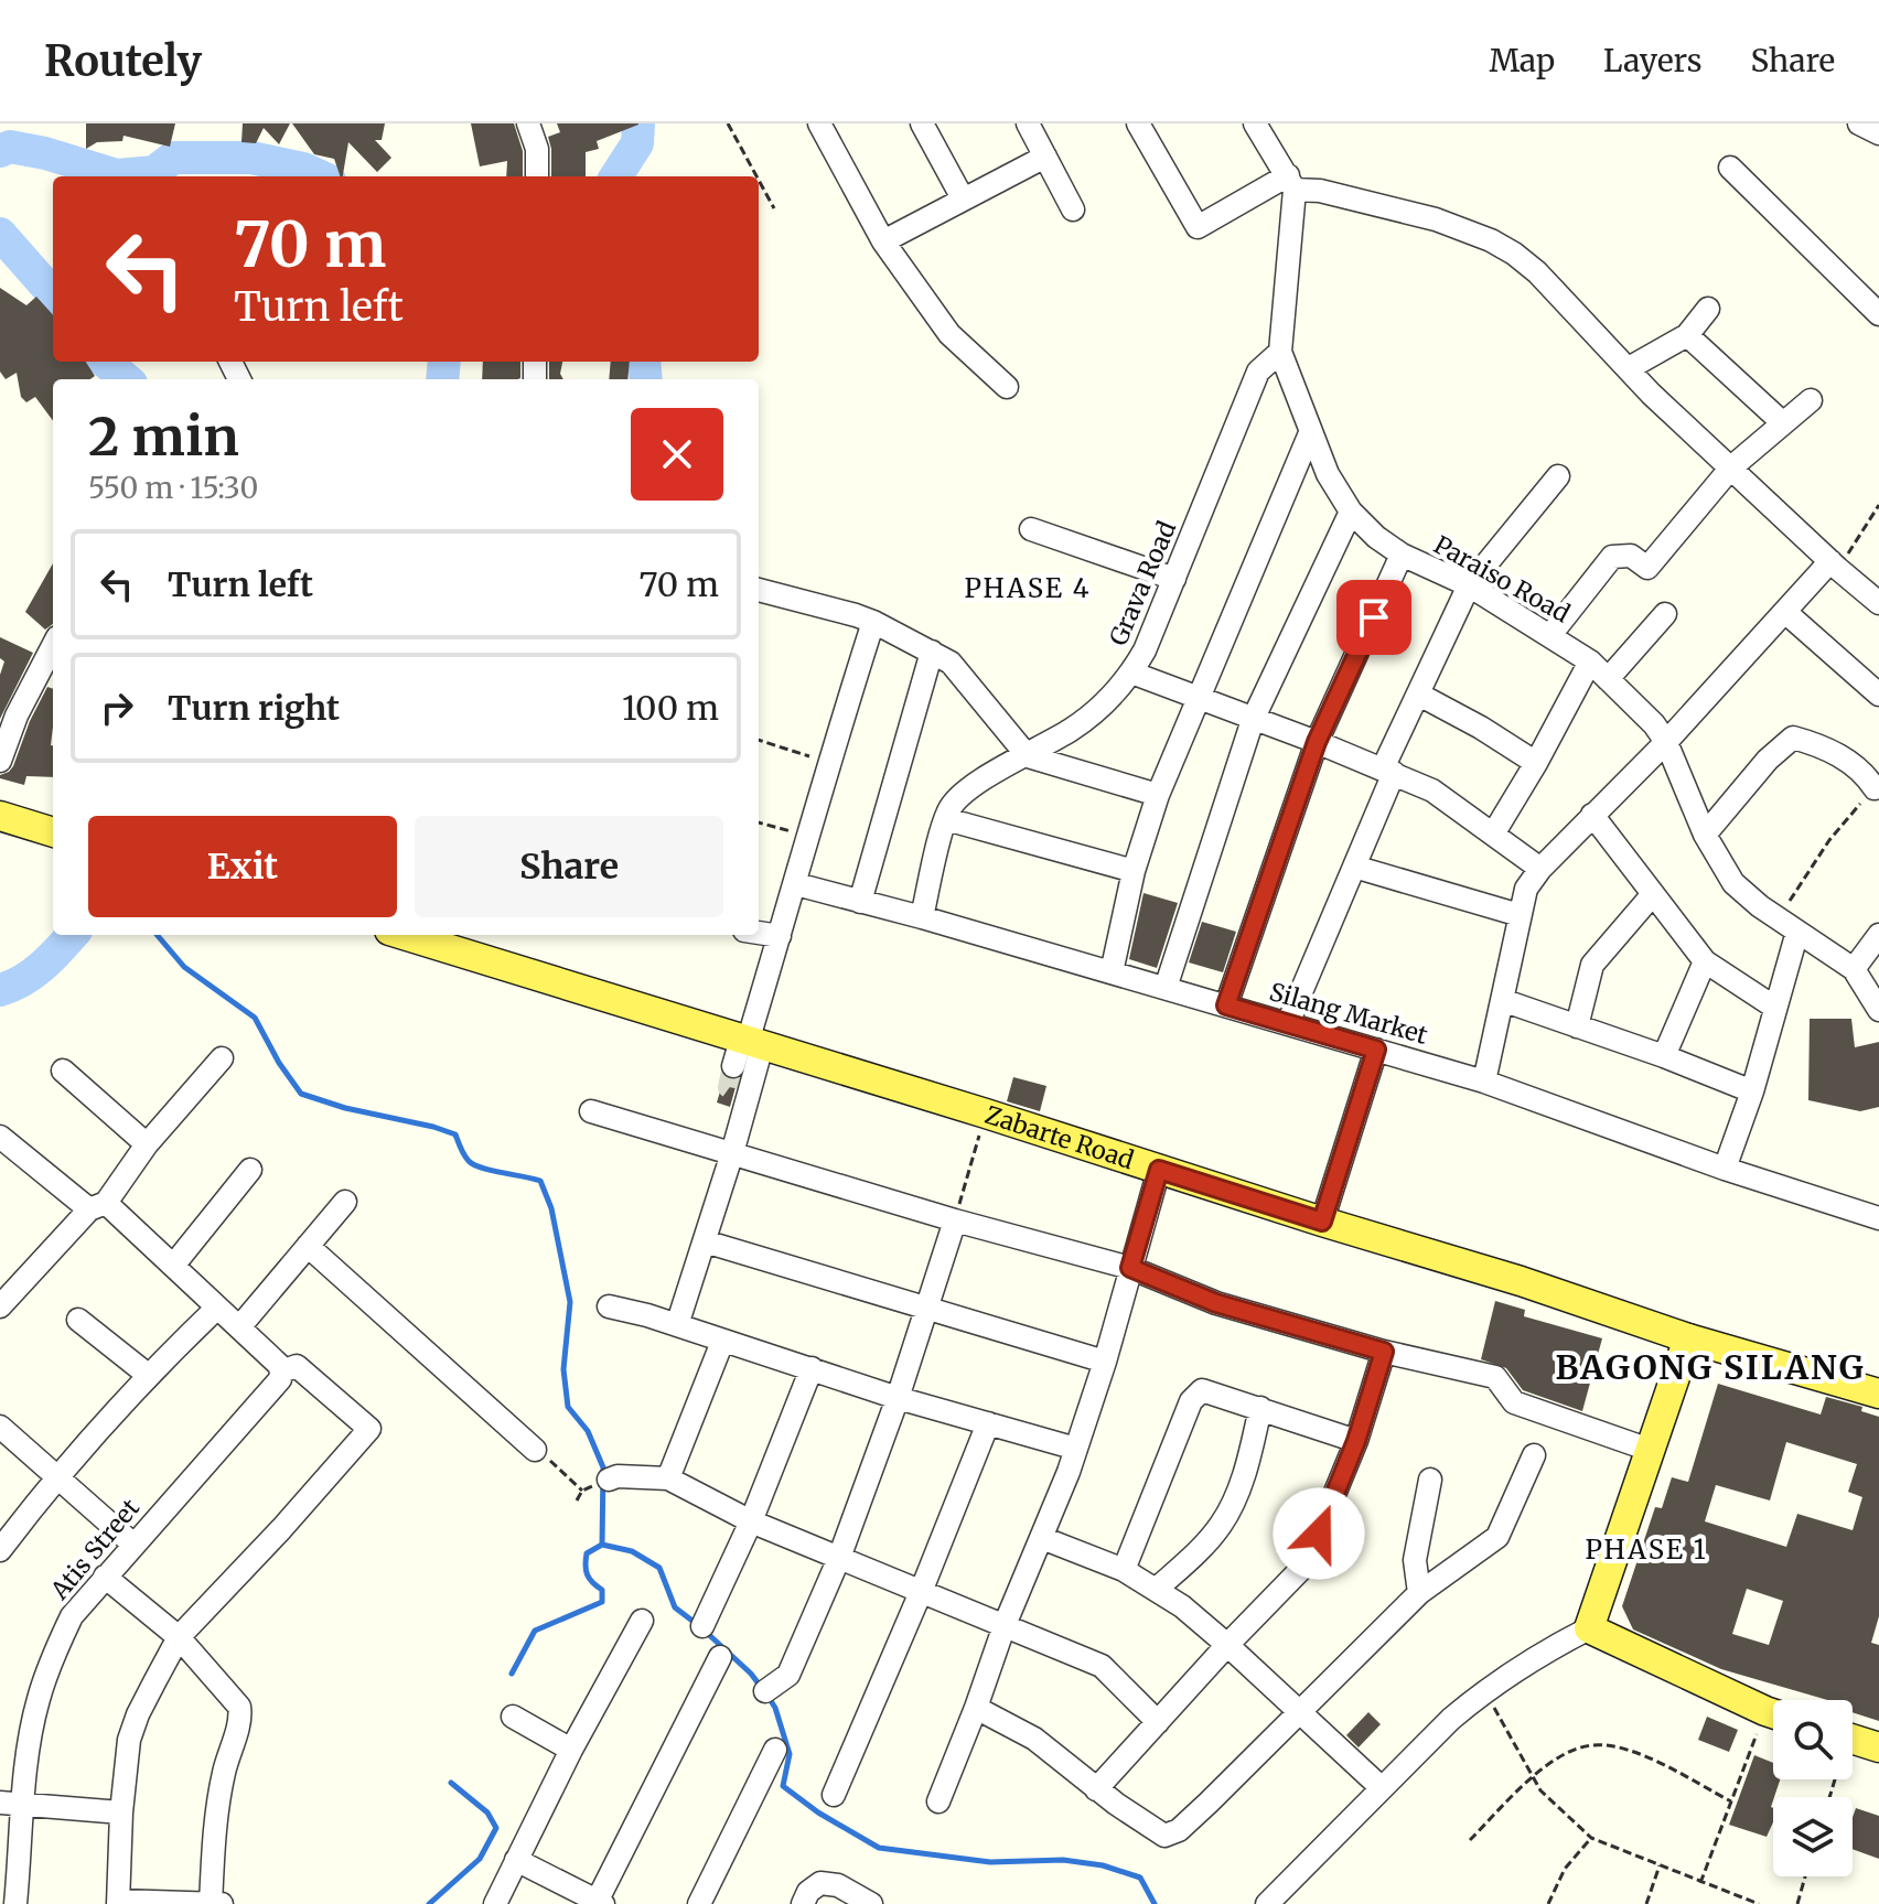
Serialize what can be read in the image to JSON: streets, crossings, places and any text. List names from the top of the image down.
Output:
{
  "streets": {
    "main road": ["Zabarte Road"],
    "street": [
      "Paraiso Road",
      "Grava Road",
      "Silang Market",
      "Atis Street"
    ]
  },
  "crossings": [
    ["Paraiso Road", "Grava Road"],
    ["Grava Road", "Silang Market"]
  ],
  "districts": ["PHASE 4", "BAGONG SILANG", "PHASE 1"],
  "page": {
    "header": "Routely",
    "nav": ["Map", "Layers", "Share"],
    "turn": ["70 m", "Turn left"],
    "heading": ["2 min", "550 m · 15:30"],
    "list": [
      {
        "name": "Turn left",
        "value": "70 m"
      },
      {
        "name": "Turn right",
        "value": "100 m"
      }
    ],
    "buttons": ["Exit", "Share"]
  }
}
